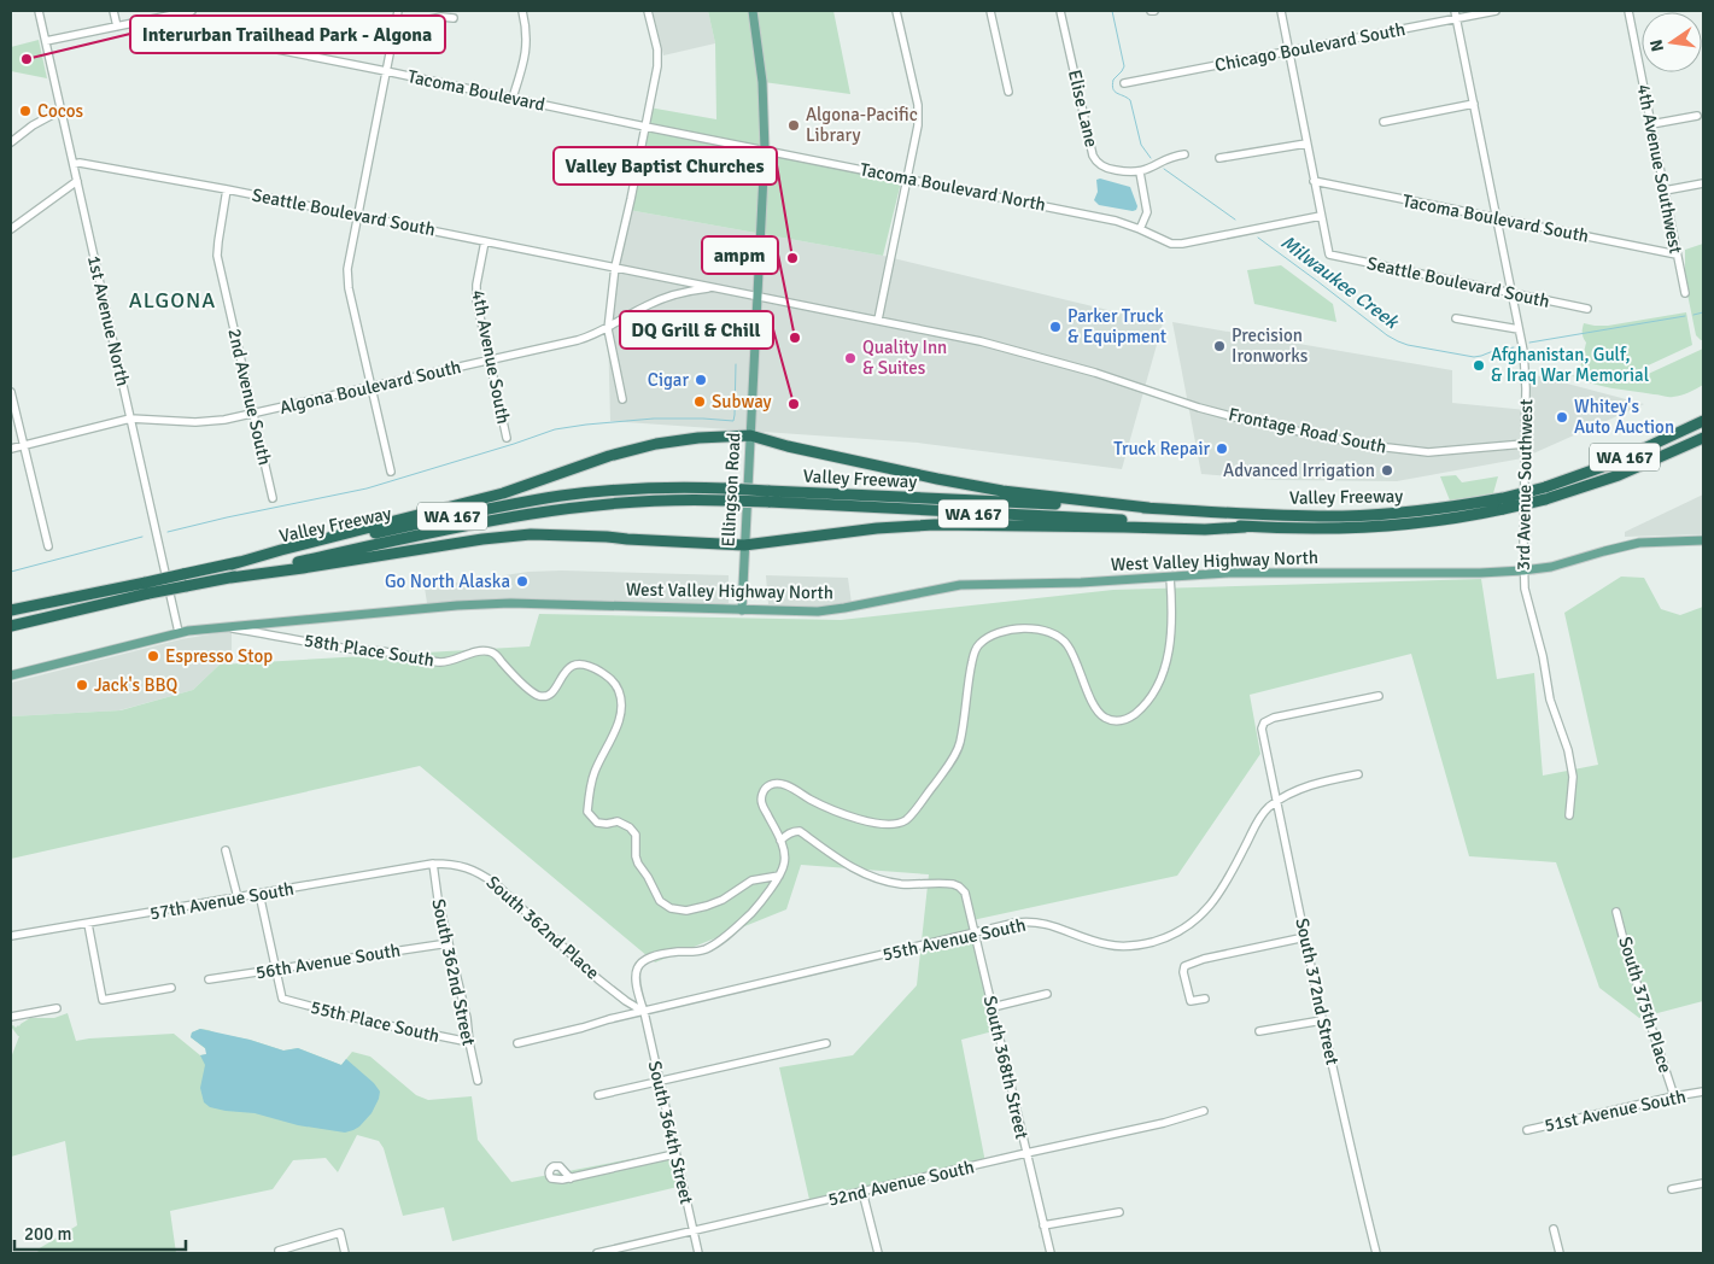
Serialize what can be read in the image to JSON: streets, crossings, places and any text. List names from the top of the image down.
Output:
{
  "streets": {
    "highway": ["WA 167", "Valley Freeway"],
    "main road": ["Ellingson Road", "West Valley Highway North"],
    "street": [
      "Chicago Boulevard South",
      "Tacoma Boulevard",
      "Elise Lane",
      "4th Avenue Southwest",
      "Tacoma Boulevard North",
      "Seattle Boulevard South",
      "Tacoma Boulevard South",
      "1st Avenue North",
      "4th Avenue South",
      "Algona Boulevard South",
      "2nd Avenue South",
      "Frontage Road South",
      "3rd Avenue Southwest",
      "58th Place South",
      "57th Avenue South",
      "South 362nd Place",
      "55th Avenue South",
      "56th Avenue South",
      "South 362nd Street",
      "South 372nd Street",
      "South 375th Place",
      "55th Place South",
      "South 368th Street",
      "51st Avenue South",
      "South 364th Street",
      "52nd Avenue South"
    ]
  },
  "crossings": [
    ["Chicago Boulevard South", "3rd Avenue Southwest"],
    ["Tacoma Boulevard", "Tacoma Boulevard North"],
    ["Tacoma Boulevard", "Ellingson Road"],
    ["4th Avenue Southwest", "Tacoma Boulevard South"],
    ["Tacoma Boulevard North", "Ellingson Road"],
    ["Seattle Boulevard South", "1st Avenue North"],
    ["Seattle Boulevard South", "4th Avenue South"],
    ["Seattle Boulevard South", "Algona Boulevard South"],
    ["Seattle Boulevard South", "2nd Avenue South"],
    ["Seattle Boulevard South", "Frontage Road South"],
    ["Seattle Boulevard South", "3rd Avenue Southwest"],
    ["Seattle Boulevard South", "Ellingson Road"],
    ["Tacoma Boulevard South", "3rd Avenue Southwest"],
    ["1st Avenue North", "Algona Boulevard South"],
    ["1st Avenue North", "West Valley Highway North"],
    ["4th Avenue South", "Algona Boulevard South"],
    ["Algona Boulevard South", "2nd Avenue South"],
    ["Frontage Road South", "3rd Avenue Southwest"],
    ["3rd Avenue Southwest", "West Valley Highway North"],
    ["Ellingson Road", "West Valley Highway North"],
    ["West Valley Highway North", "58th Place South"],
    ["57th Avenue South", "South 362nd Place"],
    ["57th Avenue South", "South 362nd Street"],
    ["South 362nd Place", "55th Avenue South"],
    ["South 362nd Place", "South 362nd Street"],
    ["South 362nd Place", "South 364th Street"],
    ["55th Avenue South", "South 372nd Street"],
    ["55th Avenue South", "South 368th Street"],
    ["55th Avenue South", "South 364th Street"],
    ["56th Avenue South", "South 362nd Street"],
    ["56th Avenue South", "55th Place South"],
    ["South 362nd Street", "55th Place South"],
    ["South 375th Place", "51st Avenue South"],
    ["South 368th Street", "52nd Avenue South"],
    ["South 364th Street", "52nd Avenue South"]
  ],
  "districts": ["ALGONA"],
  "water": ["Milwaukee Creek"],
  "places": [
    "Interurban Trailhead Park - Algona",
    "Cocos",
    "Algona-Pacific Library",
    "Valley Baptist Churches",
    "Parker Truck & Equipment",
    "ampm",
    "Precision Ironworks",
    "Quality Inn & Suites",
    "Afghanistan, Gulf, & Iraq War Memorial",
    "Cigar",
    "Subway",
    "DQ Grill & Chill",
    "Whitey's Auto Auction",
    "Truck Repair",
    "Advanced Irrigation",
    "Go North Alaska",
    "Espresso Stop",
    "Jack's BBQ"
  ],
  "scale_bar": "200 m",
  "north": "left"
}
